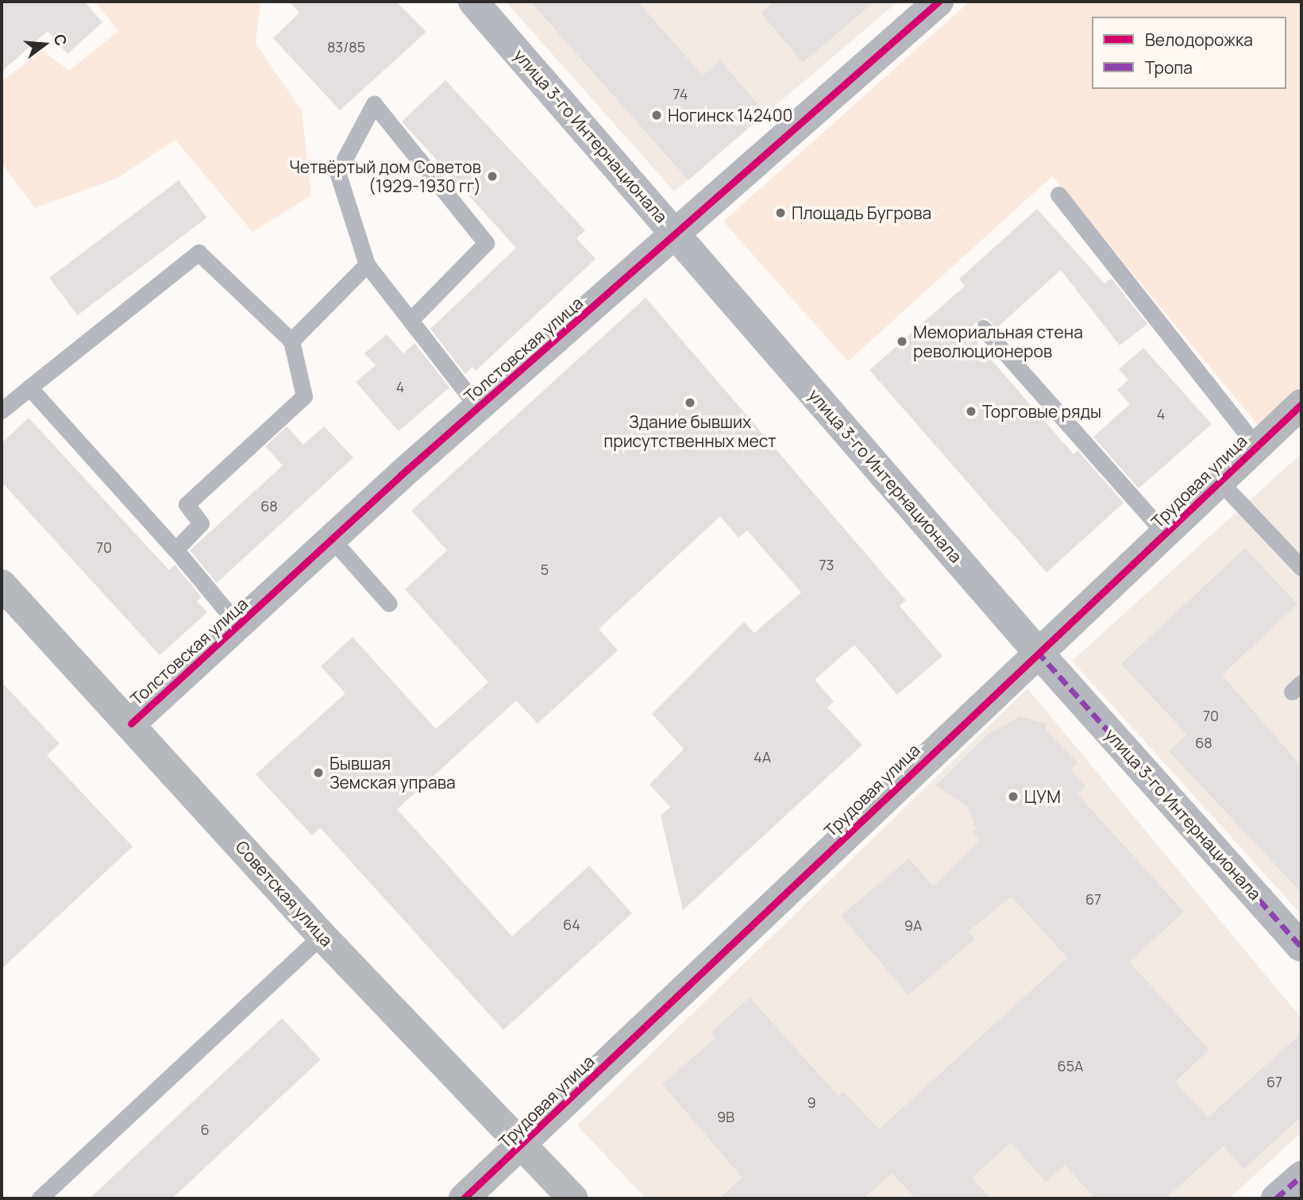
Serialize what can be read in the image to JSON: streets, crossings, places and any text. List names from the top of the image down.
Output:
{
  "streets": {
    "street": [
      "улица 3-го Интернационала",
      "Толстовская улица",
      "Трудовая улица",
      "Советская улица"
    ]
  },
  "crossings": [
    ["улица 3-го Интернационала", "Толстовская улица"],
    ["улица 3-го Интернационала", "Трудовая улица"],
    ["Толстовская улица", "Советская улица"],
    ["Трудовая улица", "Советская улица"]
  ],
  "places": [
    "Ногинск 142400",
    "Четвёртый дом Советов (1929-1930 гг)",
    "Площадь Бугрова",
    "Мемориальная стена революционеров",
    "Здание бывших присутственных мест",
    "Торговые ряды",
    "Бывшая Земская управа",
    "ЦУМ"
  ],
  "house_numbers": [
    "83/85",
    "74",
    "4",
    "4",
    "68",
    "70",
    "73",
    "5",
    "70",
    "68",
    "4А",
    "67",
    "64",
    "9А",
    "65А",
    "67",
    "9",
    "9В",
    "6"
  ],
  "legend": ["Велодорожка", "Тропа"],
  "north": "right"
}
